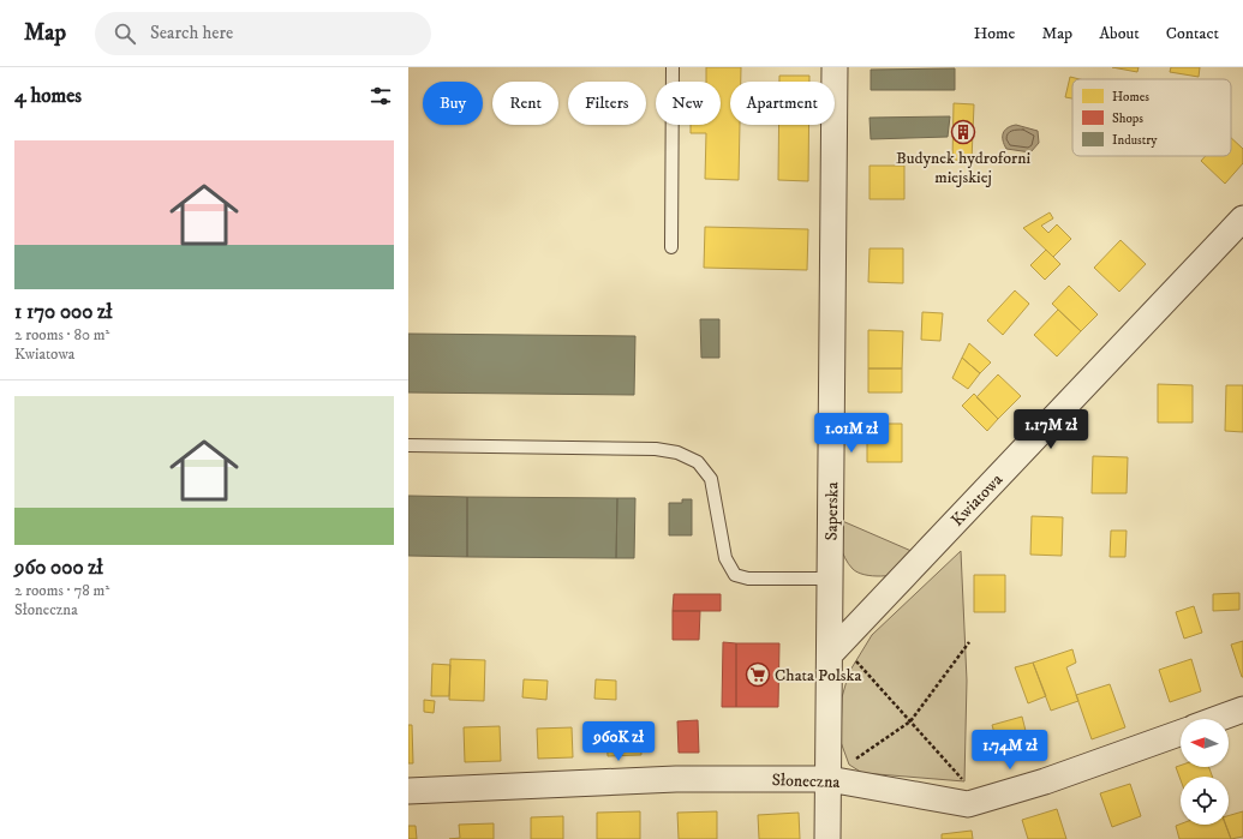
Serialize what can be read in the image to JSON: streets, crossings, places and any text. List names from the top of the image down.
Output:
{
  "streets": {
    "street": ["Kwiatowa", "Saperska", "Słoneczna"]
  },
  "crossings": [
    ["Kwiatowa", "Saperska"],
    ["Saperska", "Słoneczna"]
  ],
  "places": {
    "building": ["Budynek hydroforni miejskiej"],
    "supermarket": ["Chata Polska"]
  },
  "legend": ["Homes", "Shops", "Industry"],
  "north": "left",
  "page": {
    "header": "Map",
    "search": "Search here",
    "nav": [
      "Home",
      "Map",
      "About",
      "Contact"
    ],
    "heading": "4 homes",
    "chip": [
      "Buy",
      "Rent",
      "Filters",
      "New",
      "Apartment"
    ],
    "list": [
      {
        "name": "1 170 000 zł",
        "note": "2 rooms · 80 m² · Kwiatowa"
      },
      {
        "name": "960 000 zł",
        "note": "2 rooms · 78 m² · Słoneczna"
      }
    ],
    "price": [
      "1.17M zł",
      "1.01M zł",
      "960K zł",
      "1.74M zł"
    ]
  }
}
